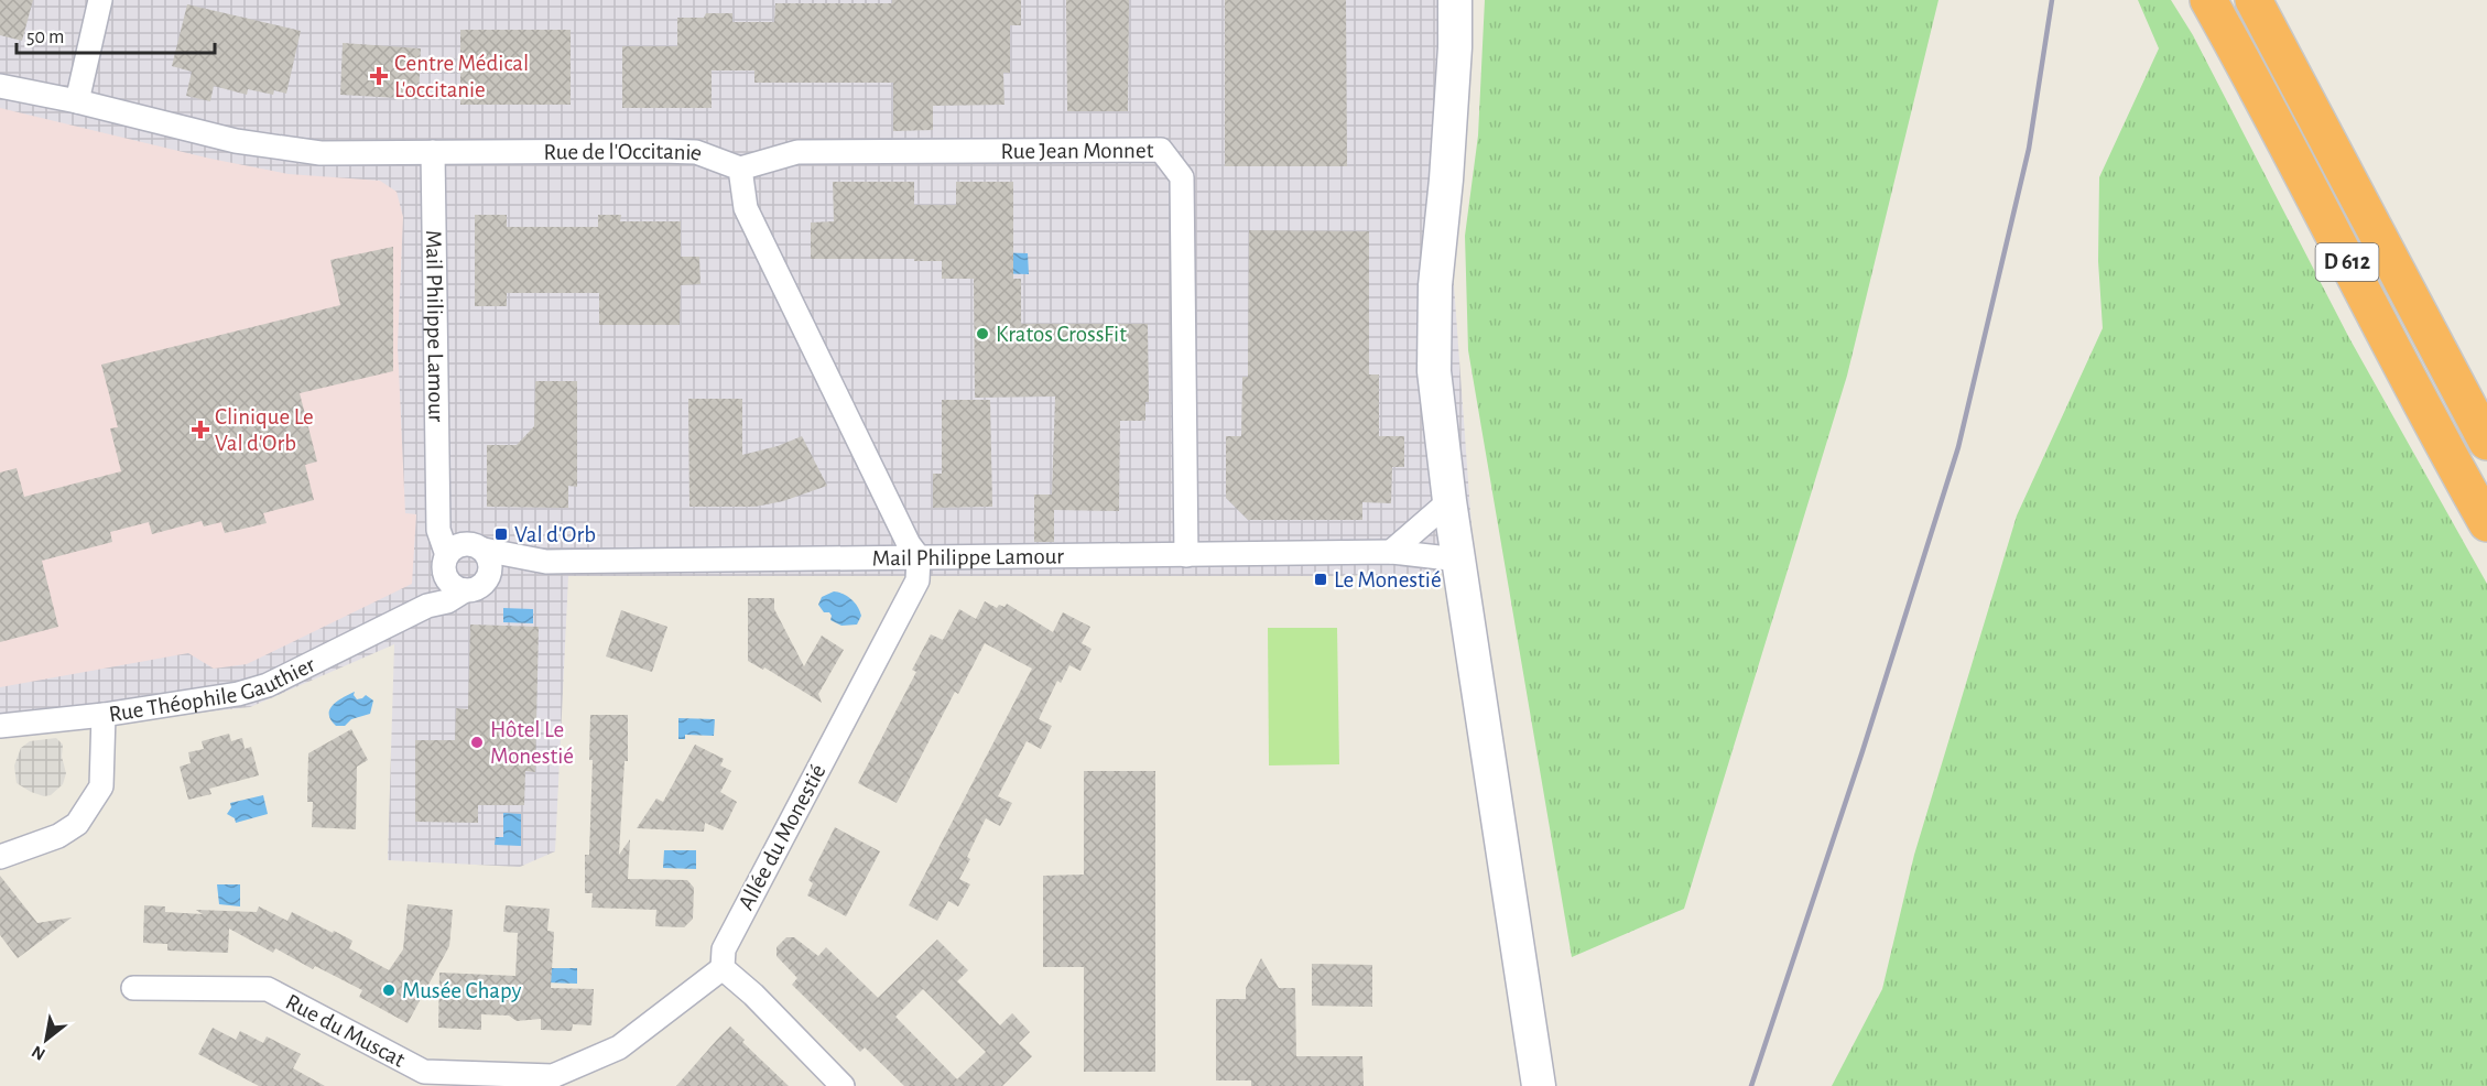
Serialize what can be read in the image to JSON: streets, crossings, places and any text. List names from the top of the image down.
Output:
{
  "streets": {
    "highway": ["D 612"],
    "street": [
      "Rue Jean Monnet",
      "Rue de l'Occitanie",
      "Mail Philippe Lamour",
      "Rue Théophile Gauthier",
      "Allée du Monestié",
      "Rue du Muscat"
    ]
  },
  "crossings": [
    ["Rue Jean Monnet", "Rue de l'Occitanie"],
    ["Rue Jean Monnet", "Mail Philippe Lamour"],
    ["Rue de l'Occitanie", "Mail Philippe Lamour"],
    ["Mail Philippe Lamour", "Rue Théophile Gauthier"],
    ["Mail Philippe Lamour", "Allée du Monestié"],
    ["Allée du Monestié", "Rue du Muscat"]
  ],
  "places": {
    "health": ["Centre Médical L'occitanie", "Clinique Le Val d'Orb"],
    "other": ["Kratos CrossFit", "Hôtel Le Monestié", "Musée Chapy"],
    "transit": ["Val d'Orb", "Le Monestié"]
  },
  "scale_bar": "50 m",
  "north": "bottom left"
}
